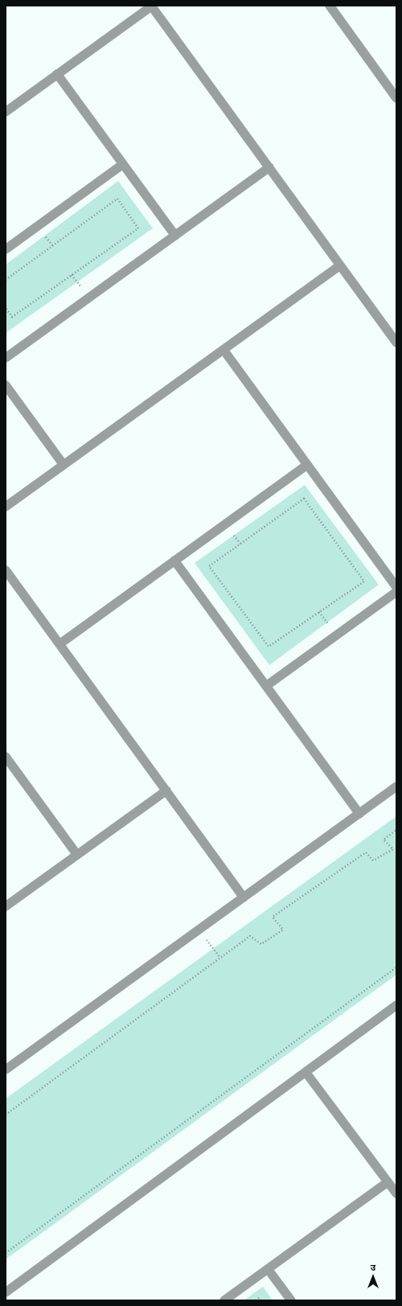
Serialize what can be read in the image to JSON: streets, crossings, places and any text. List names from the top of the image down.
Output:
{
  "north": "top"
}
